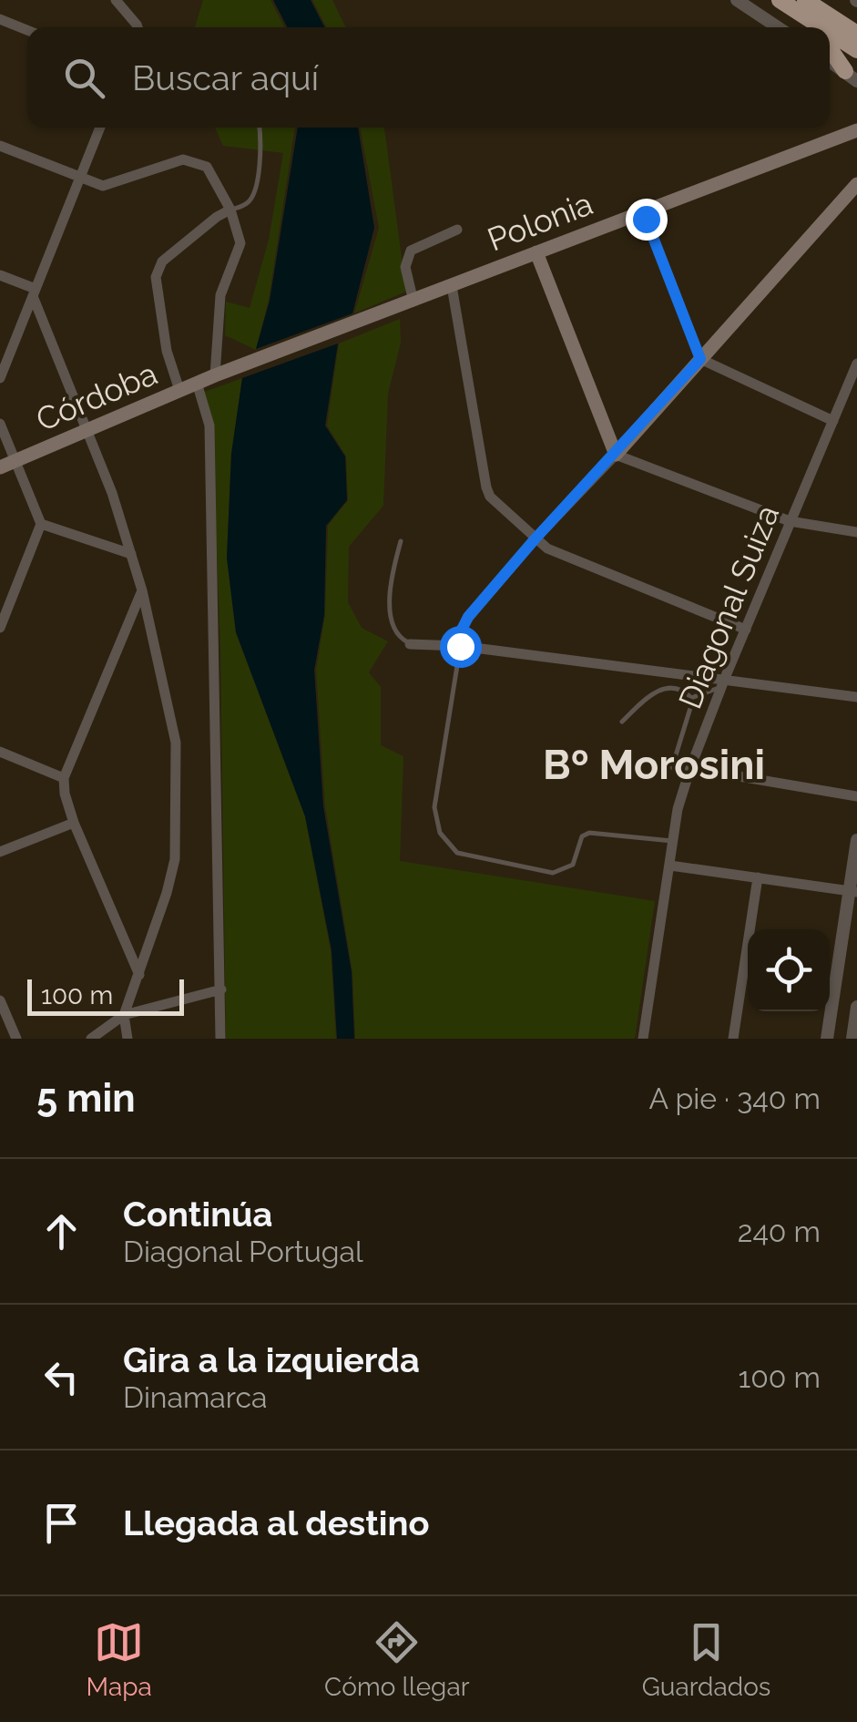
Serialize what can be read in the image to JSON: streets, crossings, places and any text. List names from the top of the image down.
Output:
{
  "streets": {
    "main road": ["Polonia", "Córdoba"],
    "street": ["Diagonal Suiza"]
  },
  "crossings": [
    ["Polonia", "Córdoba"]
  ],
  "districts": ["Bº Morosini"],
  "scale_bar": "100 m",
  "page": {
    "search": "Buscar aquí",
    "scale": "100 m",
    "heading": ["5 min", "A pie · 340 m"],
    "list": [
      ["Continúa", "Diagonal Portugal", "240 m"],
      ["Gira a la izquierda", "Dinamarca", "100 m"],
      "Llegada al destino"
    ],
    "nav": ["Mapa", "Cómo llegar", "Guardados"]
  }
}
